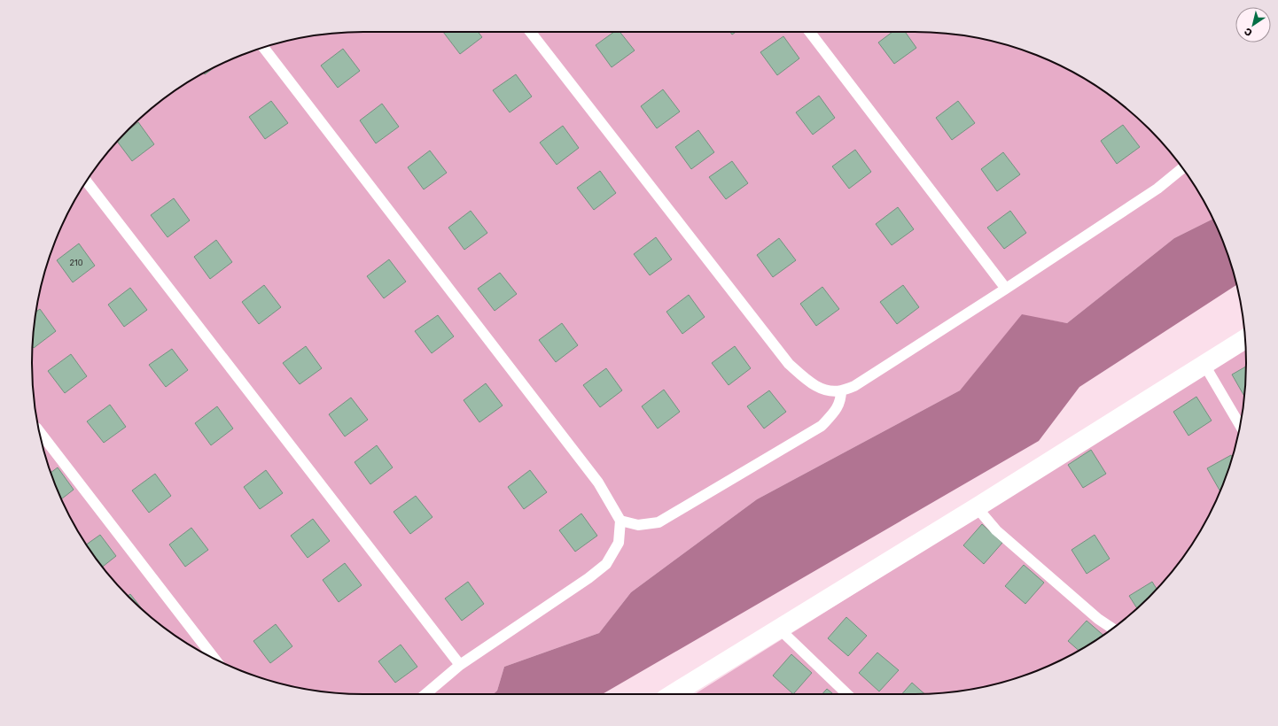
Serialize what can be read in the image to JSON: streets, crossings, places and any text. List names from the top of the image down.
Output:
{
  "house_numbers": ["210"],
  "north": "bottom left"
}
